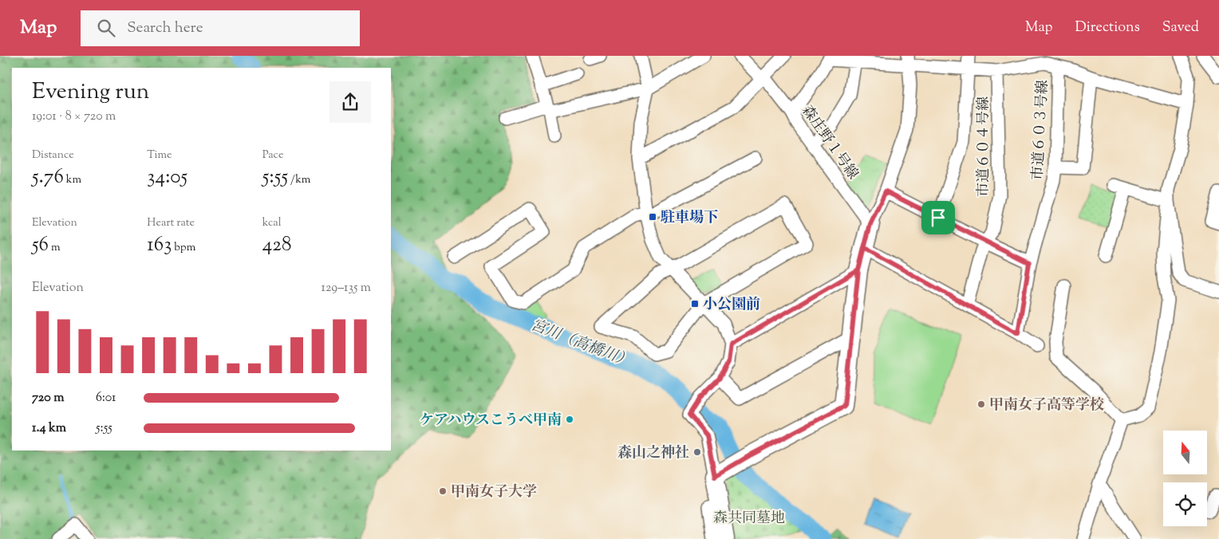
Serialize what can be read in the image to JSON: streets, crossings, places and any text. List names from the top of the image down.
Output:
{
  "streets": {
    "street": ["市道６０３号線", "森庄野１号線", "市道６０４号線"]
  },
  "water": ["宮川（高橋川）"],
  "parks": ["森共同墓地"],
  "places": {
    "transit": ["駐車場下", "小公園前"],
    "other": [
      "甲南女子高等学校",
      "ケアハウスこうべ甲南",
      "森山之神社",
      "甲南女子大学"
    ]
  },
  "north": "top",
  "page": {
    "header": "Map",
    "search": "Search here",
    "nav": ["Map", "Directions", "Saved"],
    "heading": ["Evening run", "19:01 · 8 × 720 m"],
    "stats": [
      ["Distance", "5.76 km"],
      ["Time", "34:05"],
      ["Pace", "5:55 /km"],
      ["Elevation", "56 m"],
      ["Heart rate", "163 bpm"],
      ["kcal", "428"]
    ],
    "chart": ["Elevation", "129–135 m"],
    "list": [
      {
        "name": "720 m",
        "note": "6:01"
      },
      {
        "name": "1.4 km",
        "note": "5:55"
      }
    ]
  }
}
